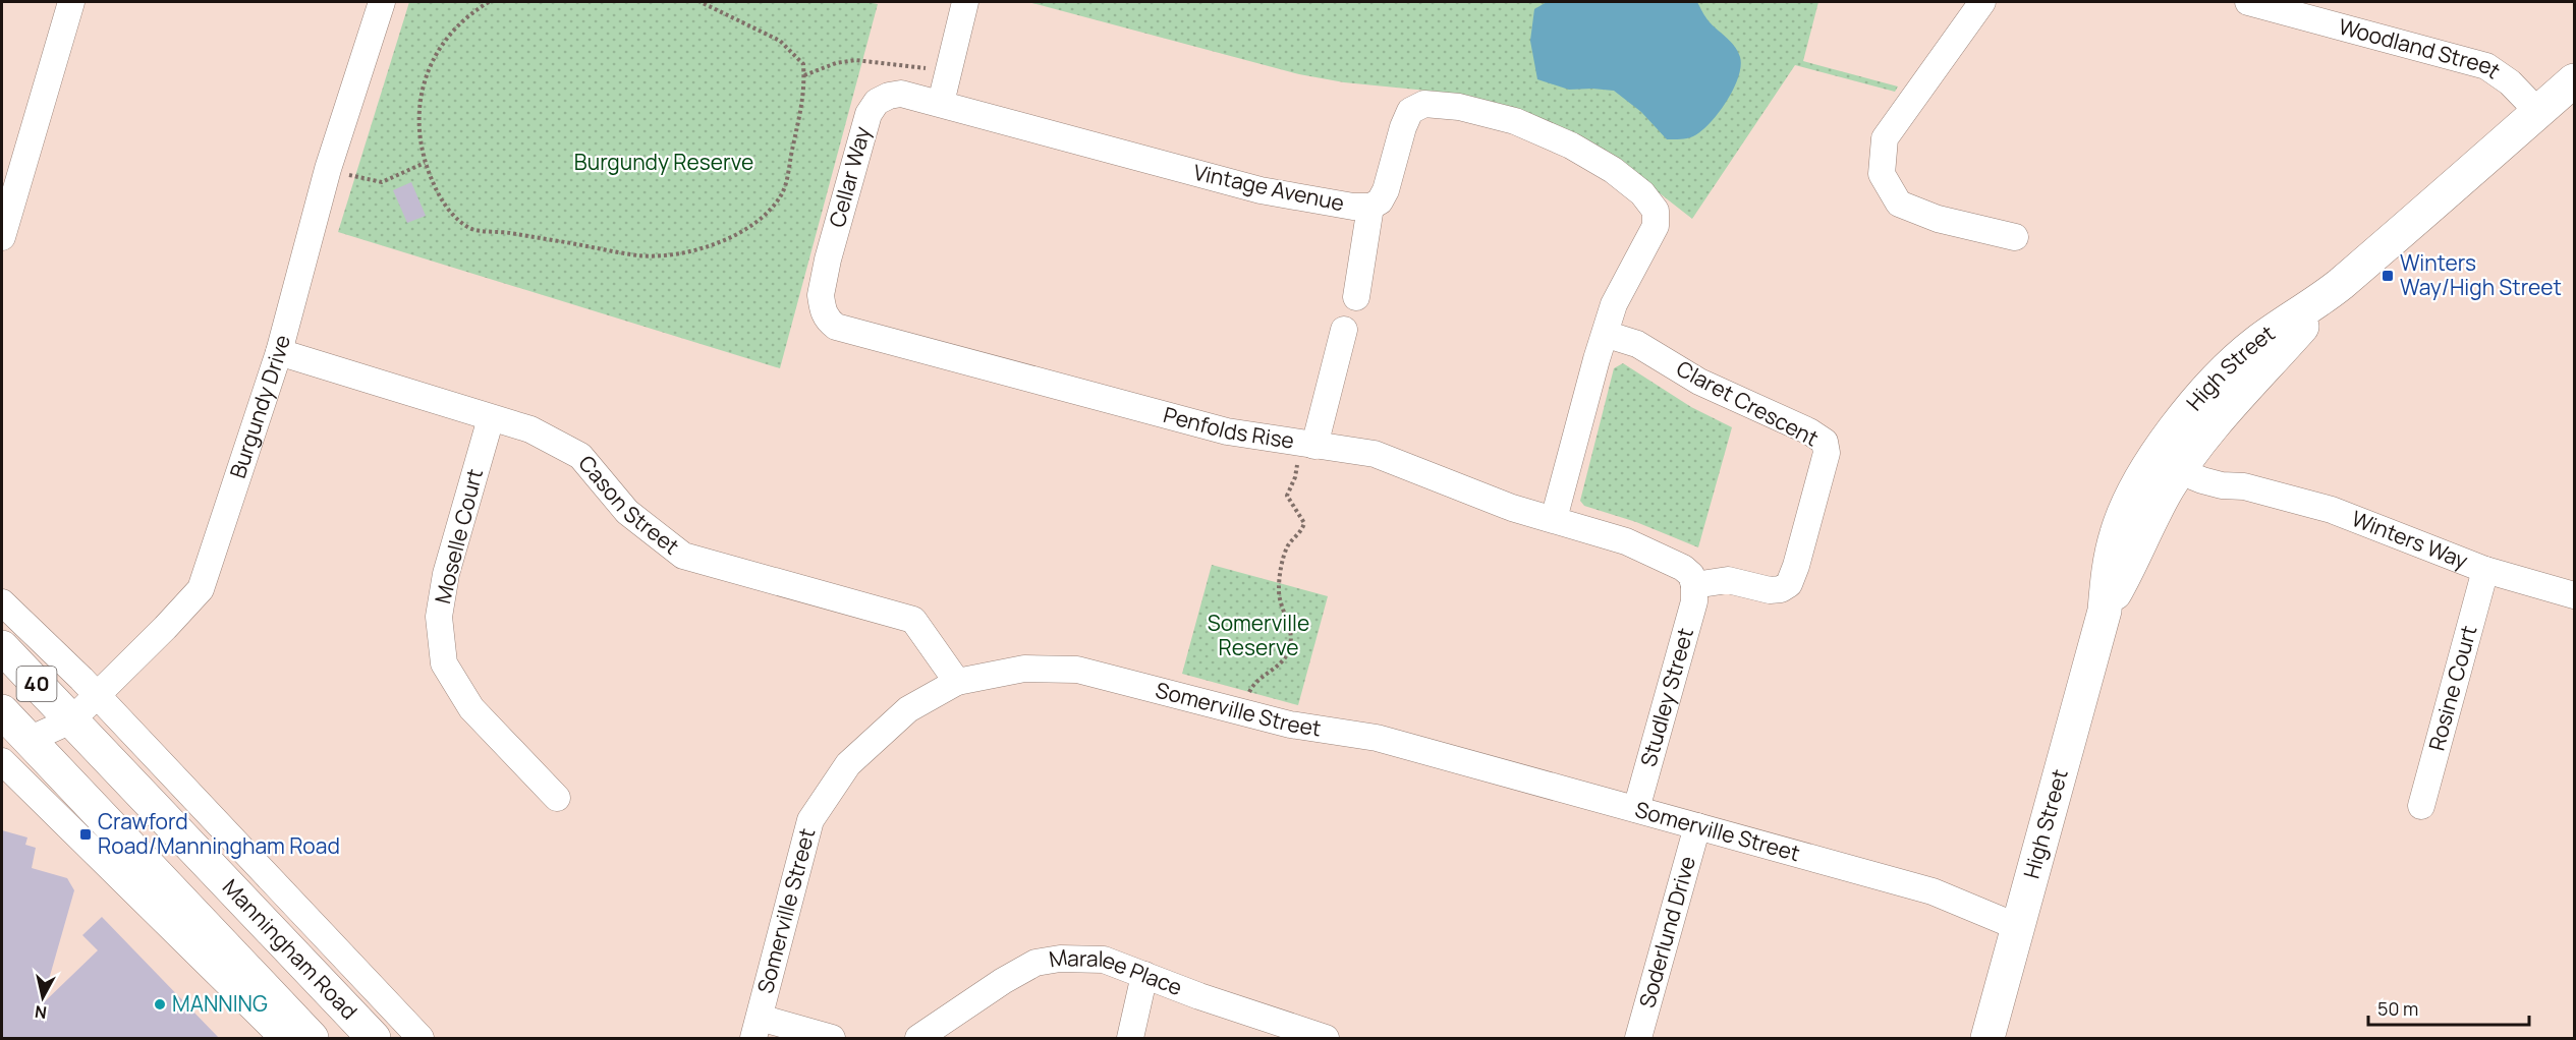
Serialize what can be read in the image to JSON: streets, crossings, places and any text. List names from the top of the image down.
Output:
{
  "streets": {
    "main road": ["High Street", "40", "Manningham Road"],
    "street": [
      "Woodland Street",
      "Cellar Way",
      "Vintage Avenue",
      "Claret Crescent",
      "Burgundy Drive",
      "Penfolds Rise",
      "Cason Street",
      "Moselle Court",
      "Winters Way",
      "Rosine Court",
      "Studley Street",
      "Somerville Street",
      "Soderlund Drive",
      "Maralee Place"
    ]
  },
  "crossings": [
    ["Woodland Street", "High Street"],
    ["Cellar Way", "Vintage Avenue"],
    ["Cellar Way", "Penfolds Rise"],
    ["Vintage Avenue", "Claret Crescent"],
    ["Vintage Avenue", "Penfolds Rise"],
    ["High Street", "Winters Way"],
    ["High Street", "Somerville Street"],
    ["Claret Crescent", "Penfolds Rise"],
    ["Claret Crescent", "Studley Street"],
    ["Burgundy Drive", "Cason Street"],
    ["Burgundy Drive", "Manningham Road"],
    ["Penfolds Rise", "Studley Street"],
    ["Cason Street", "Moselle Court"],
    ["Cason Street", "Somerville Street"],
    ["Winters Way", "Rosine Court"],
    ["Studley Street", "Somerville Street"],
    ["Somerville Street", "Soderlund Drive"]
  ],
  "parks": ["Burgundy Reserve", "Somerville Reserve"],
  "places": {
    "transit": ["Winters Way/High Street", "Crawford Road/Manningham Road"],
    "other": ["MANNING"]
  },
  "scale_bar": "50 m",
  "north": "bottom"
}
